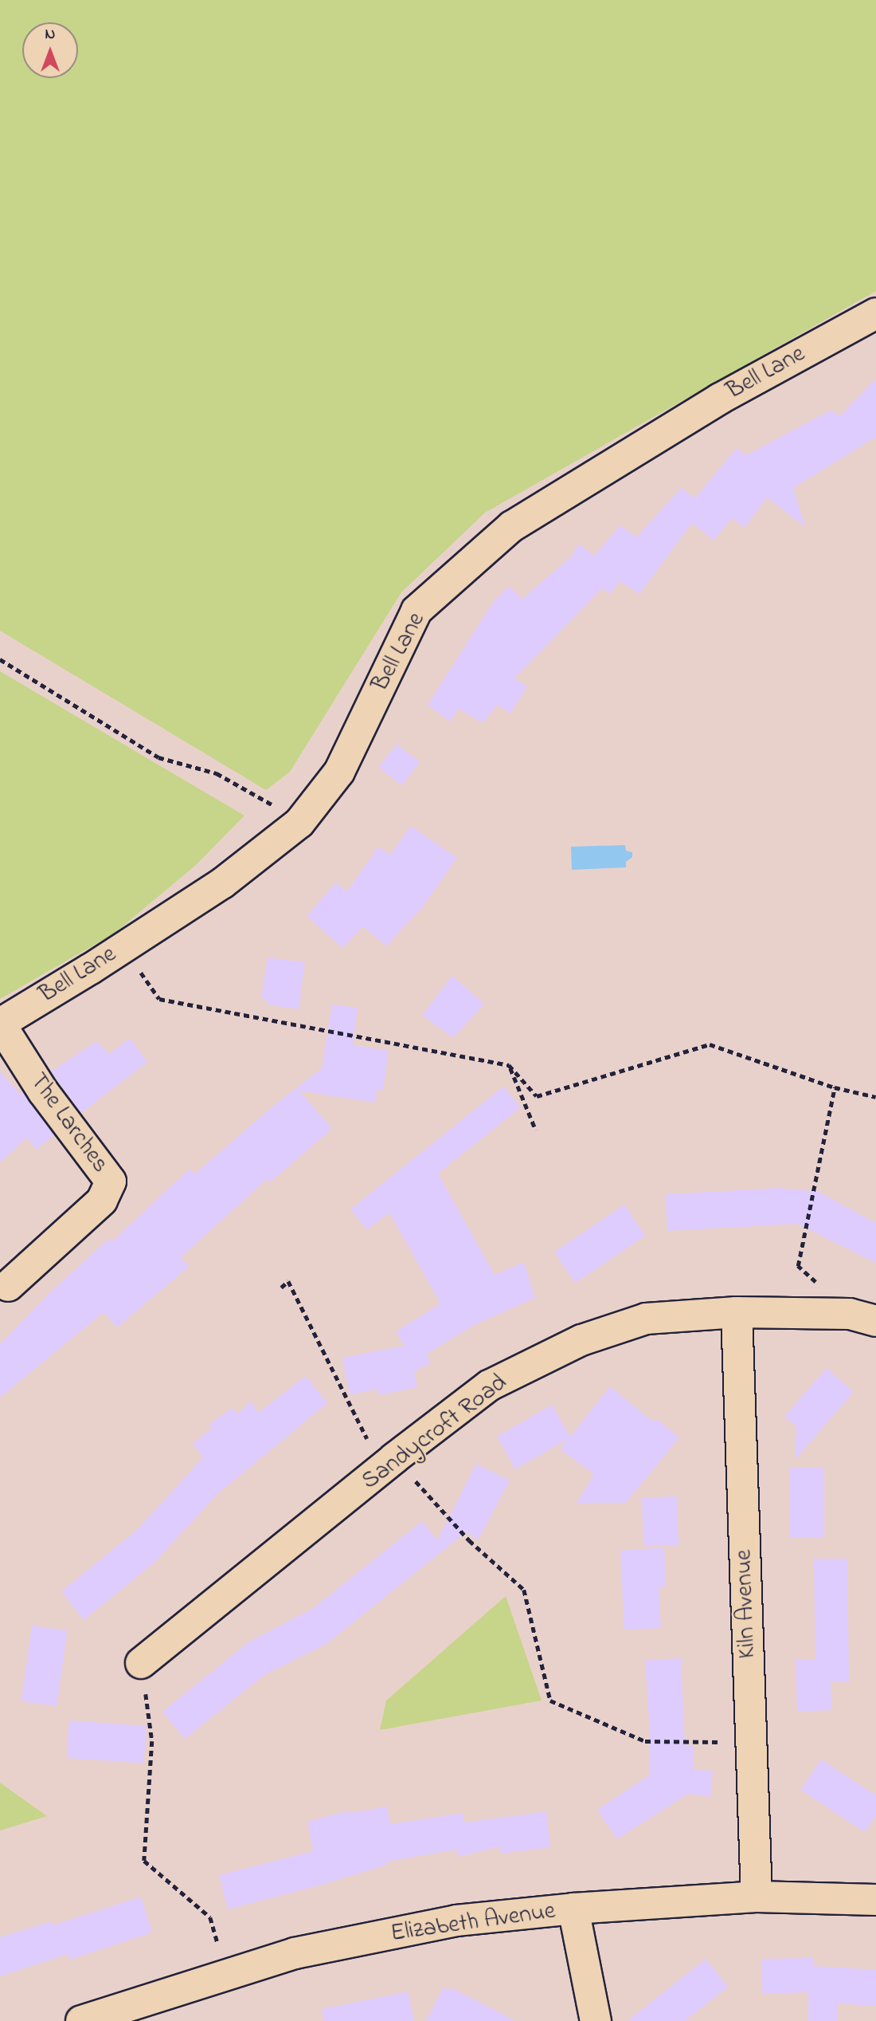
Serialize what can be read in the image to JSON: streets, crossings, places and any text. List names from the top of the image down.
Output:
{
  "streets": {
    "street": [
      "Bell Lane",
      "The Larches",
      "Sandycroft Road",
      "Kiln Avenue",
      "Elizabeth Avenue"
    ]
  },
  "crossings": [
    ["Bell Lane", "The Larches"],
    ["Sandycroft Road", "Kiln Avenue"],
    ["Kiln Avenue", "Elizabeth Avenue"]
  ],
  "north": "top"
}
